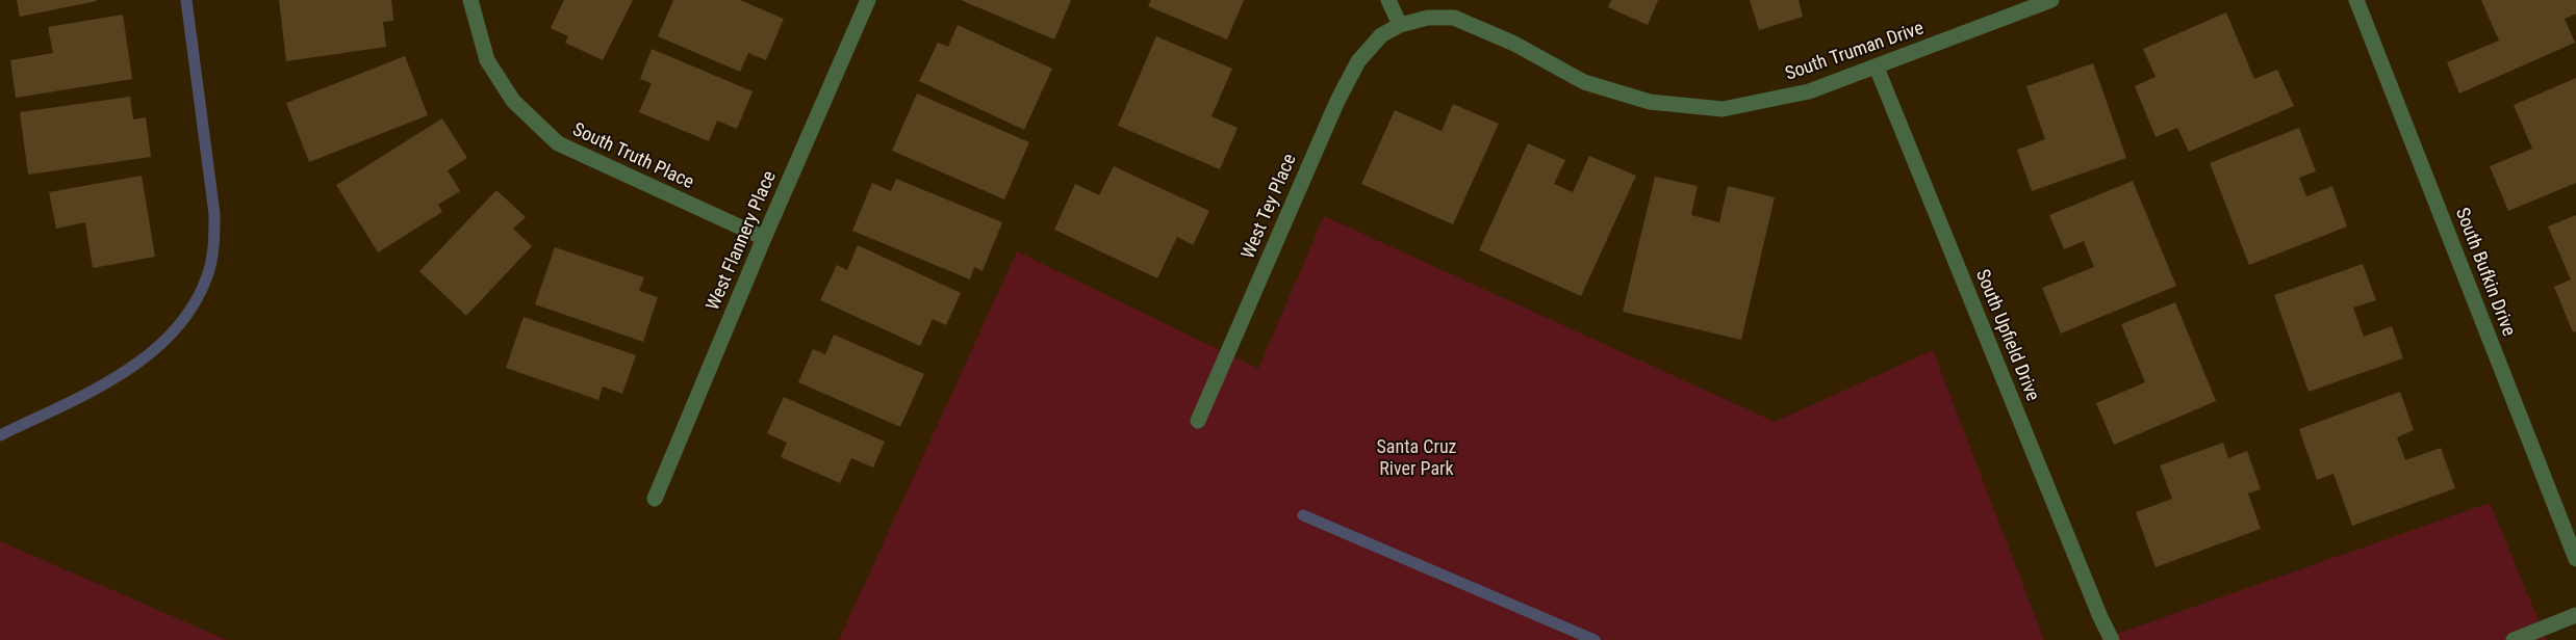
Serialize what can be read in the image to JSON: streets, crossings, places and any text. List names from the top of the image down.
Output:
{
  "streets": {
    "street": [
      "South Truman Drive",
      "South Truth Place",
      "West Tey Place",
      "West Flannery Place",
      "South Bufkin Drive",
      "South Upfield Drive"
    ]
  },
  "crossings": [
    ["South Truman Drive", "West Tey Place"],
    ["South Truman Drive", "South Upfield Drive"],
    ["South Truth Place", "West Flannery Place"]
  ],
  "parks": ["Santa Cruz River Park"]
}
